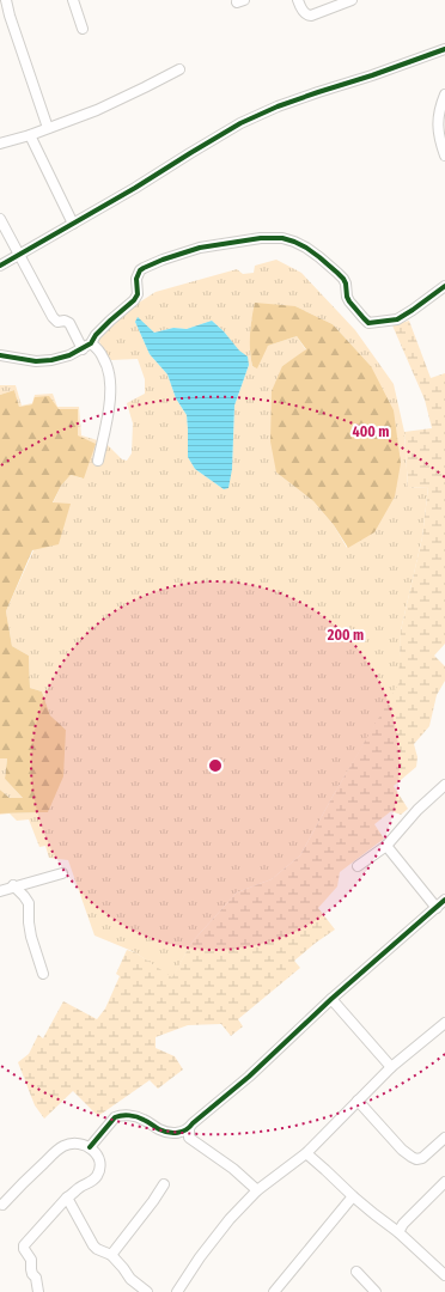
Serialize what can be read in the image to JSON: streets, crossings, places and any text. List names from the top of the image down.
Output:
{
  "rings": ["400 m", "200 m"]
}
